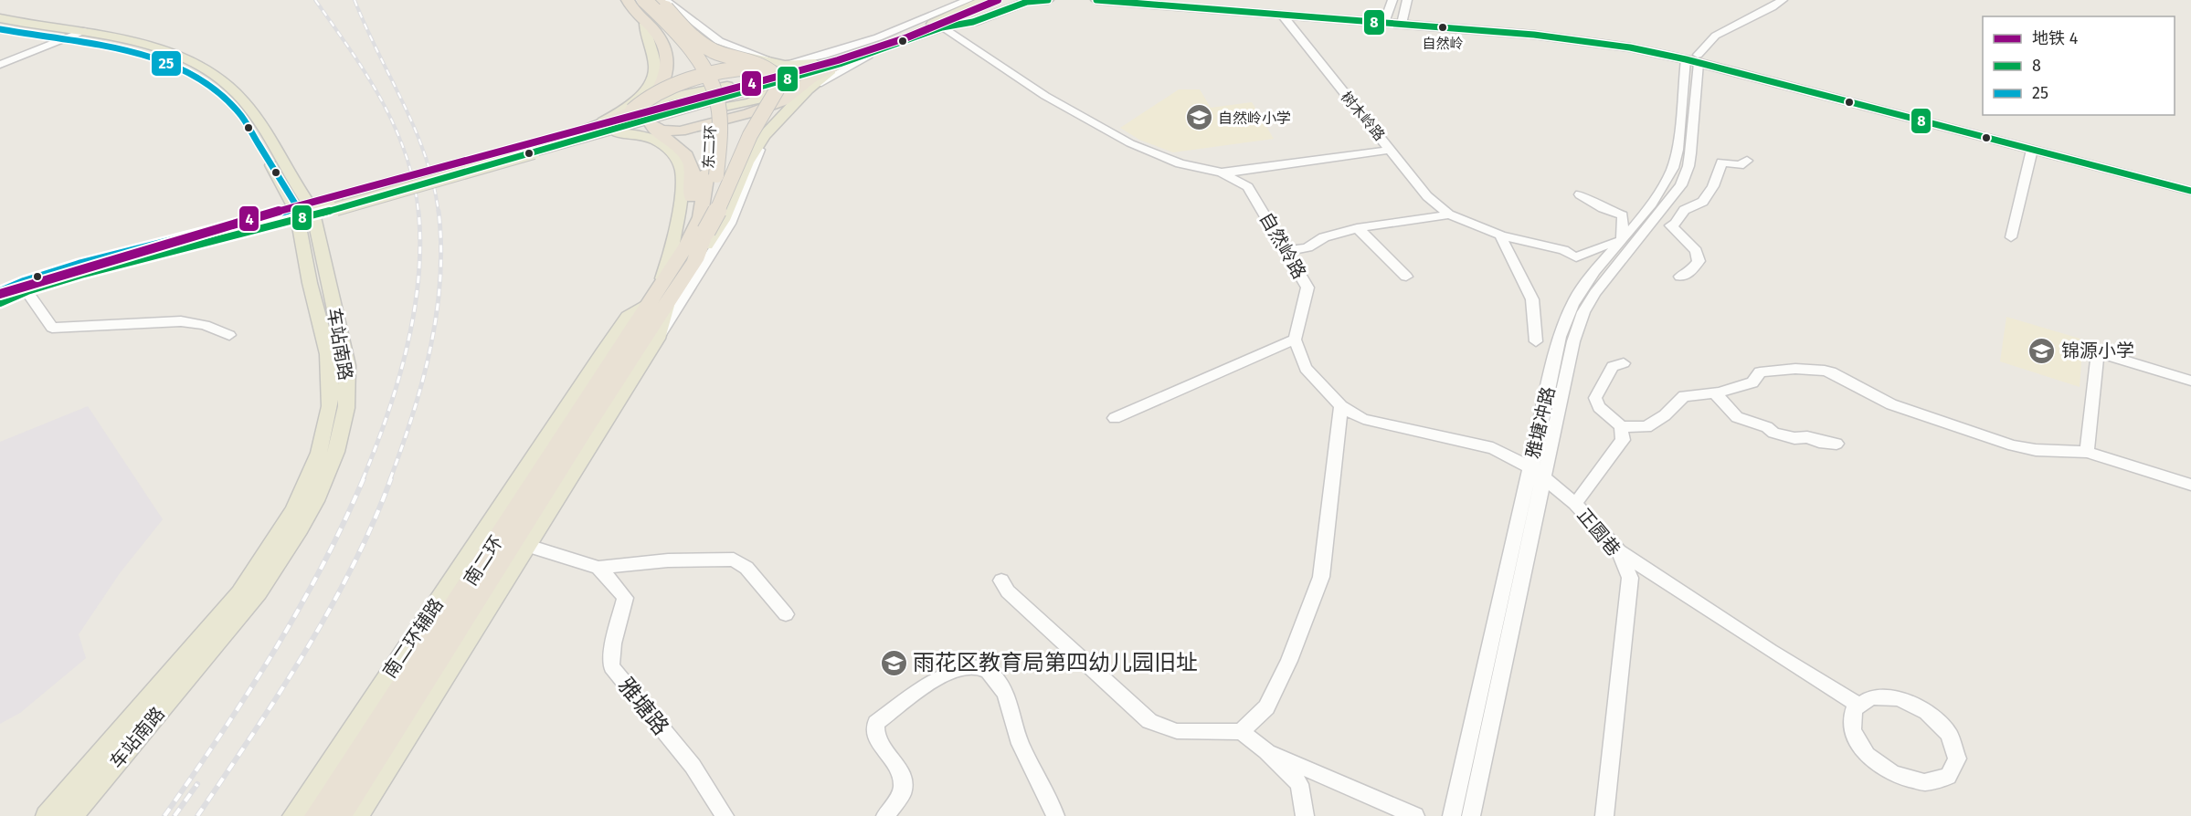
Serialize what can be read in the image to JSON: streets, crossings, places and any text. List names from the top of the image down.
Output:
{
  "streets": {
    "highway": ["东二环", "南二环"],
    "main road": ["车站南路", "南二环辅路"],
    "street": [
      "树木岭路",
      "自然岭路",
      "雅塘冲路",
      "正圆巷",
      "雅塘路"
    ]
  },
  "crossings": [
    ["东二环", "南二环"],
    ["东二环", "南二环辅路"],
    ["雅塘冲路", "正圆巷"],
    ["南二环", "南二环辅路"]
  ],
  "places": {
    "other": ["自然岭"],
    "school or university": ["自然岭小学", "锦源小学", "雨花区教育局第四幼儿园旧址"]
  },
  "lines": ["metro line 4", "transit line 8", "transit line 25"],
  "legend": ["地铁 4", "8", "25"]
}
